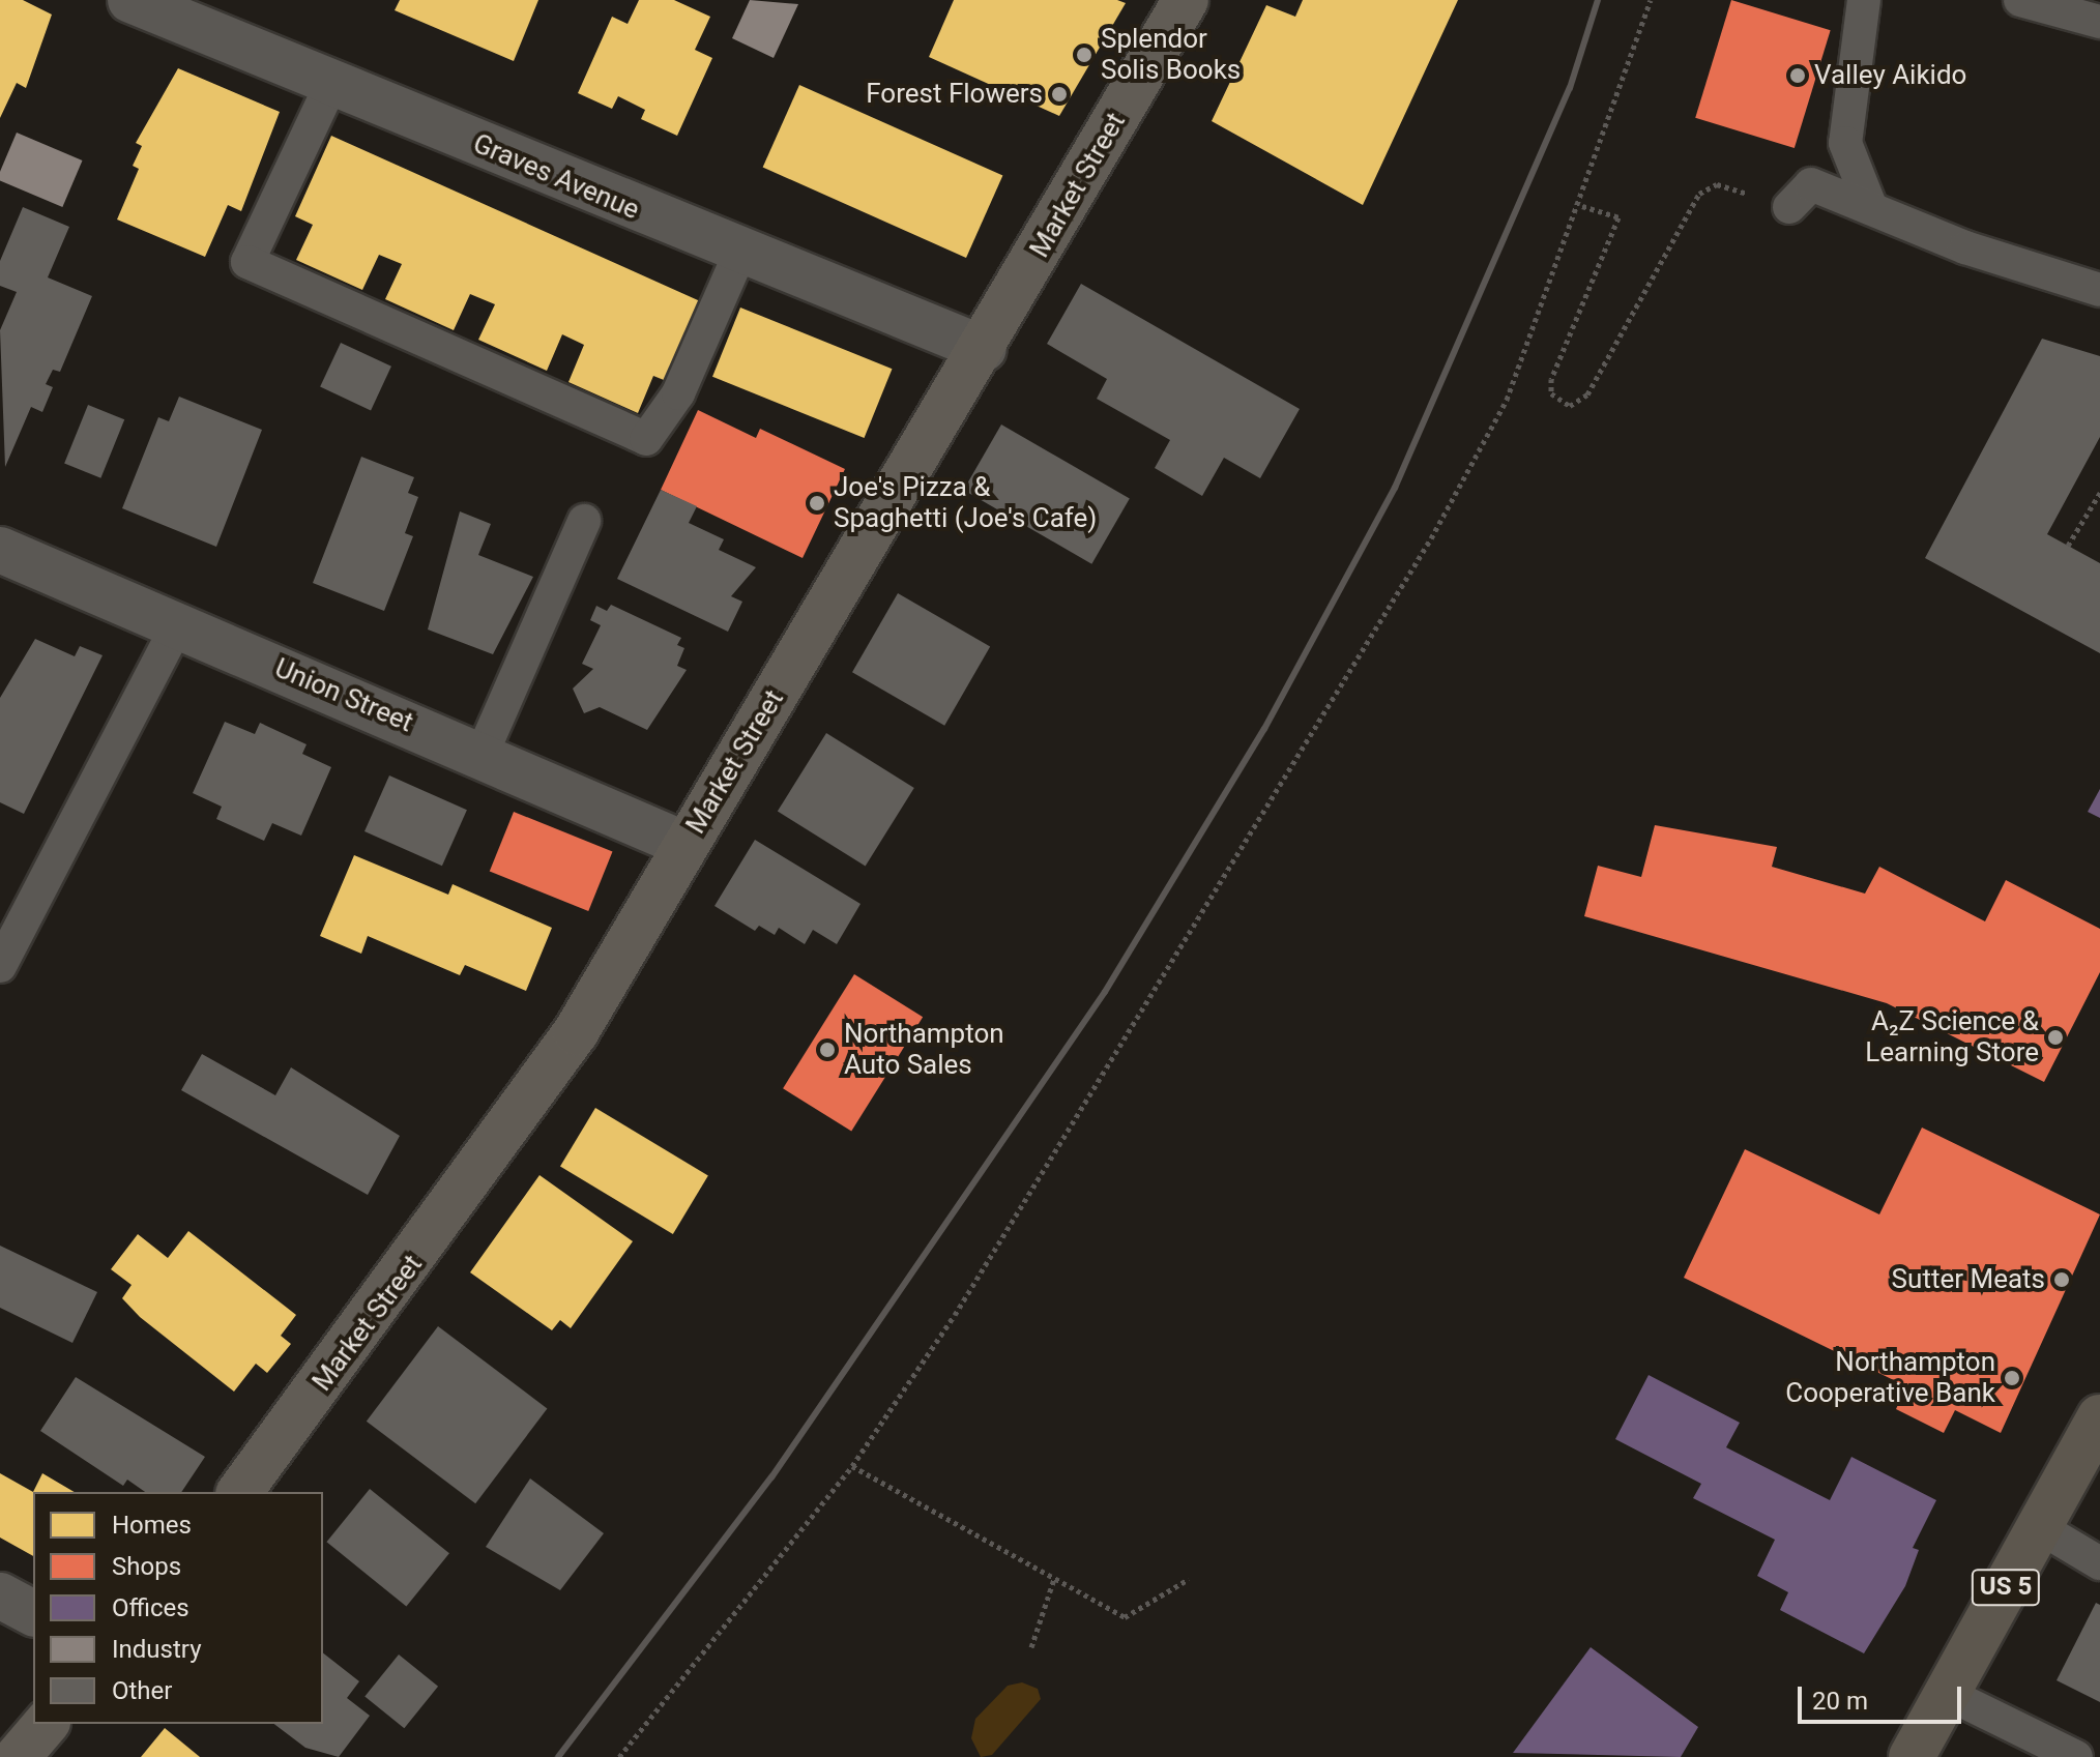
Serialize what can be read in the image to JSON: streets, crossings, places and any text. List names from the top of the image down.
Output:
{
  "streets": {
    "main road": ["US 5"],
    "street": ["Graves Avenue", "Market Street", "Union Street"]
  },
  "crossings": [
    ["Graves Avenue", "Market Street"],
    ["Market Street", "Union Street"]
  ],
  "places": [
    "Splendor Solis Books",
    "Valley Aikido",
    "Forest Flowers",
    "Joe's Pizza & Spaghetti (Joe's Cafe)",
    "A₂Z Science & Learning Store",
    "Northampton Auto Sales",
    "Sutter Meats",
    "Northampton Cooperative Bank"
  ],
  "legend": [
    "Homes",
    "Shops",
    "Offices",
    "Industry",
    "Other"
  ],
  "scale_bar": "20 m"
}
